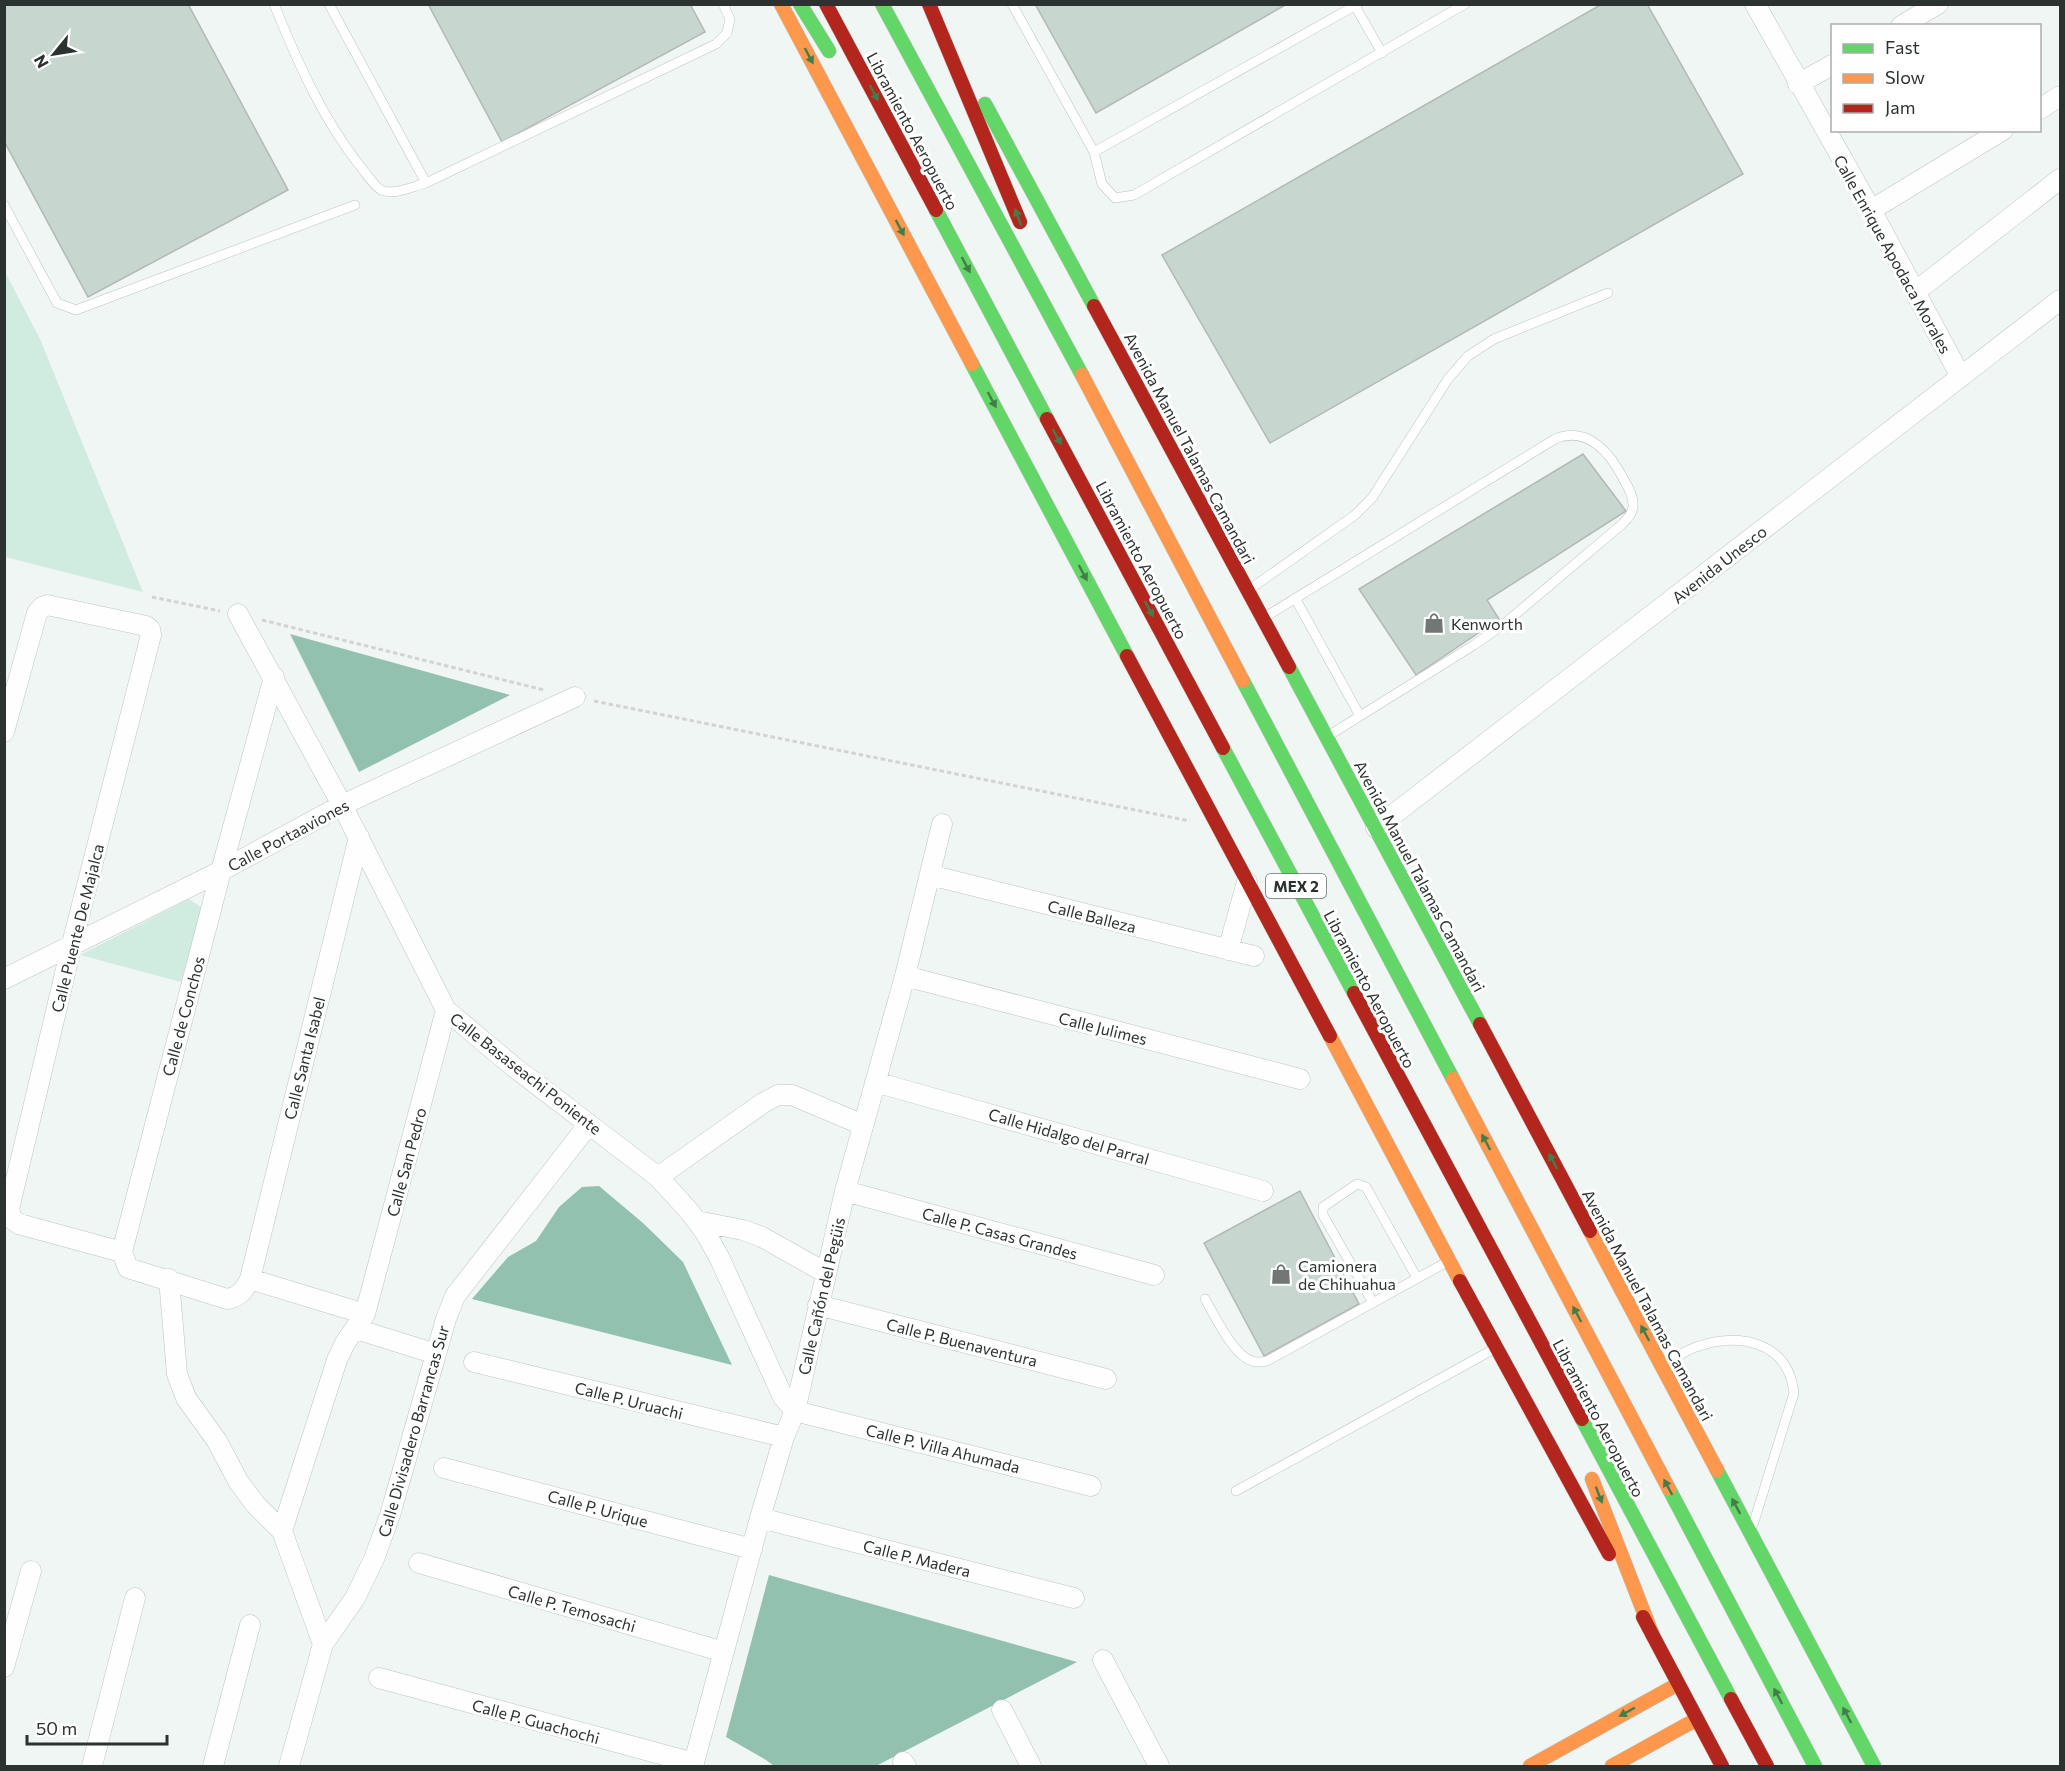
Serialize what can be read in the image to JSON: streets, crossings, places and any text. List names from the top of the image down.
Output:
{
  "streets": {
    "main road": ["Libramiento Aeropuerto", "Avenida Manuel Talamas Camandari", "MEX 2"],
    "street": [
      "Calle Enrique Apodaca Morales",
      "Avenida Unesco",
      "Calle Portaaviones",
      "Calle Balleza",
      "Calle Puente De Majalca",
      "Calle de Conchos",
      "Calle Julimes",
      "Calle Santa Isabel",
      "Calle Basaseachi Poniente",
      "Calle Hidalgo del Parral",
      "Calle San Pedro",
      "Calle P. Casas Grandes",
      "Calle Cañón del Pegüis",
      "Calle P. Buenaventura",
      "Calle P. Uruachi",
      "Calle Divisadero Barrancas Sur",
      "Calle P. Villa Ahumada",
      "Calle P. Urique",
      "Calle P. Madera",
      "Calle P. Temosachi",
      "Calle P. Guachochi"
    ]
  },
  "crossings": [
    ["Calle Enrique Apodaca Morales", "Avenida Unesco"],
    ["Avenida Manuel Talamas Camandari", "Avenida Unesco"],
    ["Calle Portaaviones", "Calle Puente De Majalca"],
    ["Calle Portaaviones", "Calle de Conchos"],
    ["Calle Portaaviones", "Calle Basaseachi Poniente"],
    ["Calle Balleza", "Calle Cañón del Pegüis"],
    ["Calle Puente De Majalca", "Calle de Conchos"],
    ["Calle de Conchos", "Calle Basaseachi Poniente"],
    ["Calle Julimes", "Calle Cañón del Pegüis"],
    ["Calle Santa Isabel", "Calle Basaseachi Poniente"],
    ["Calle Basaseachi Poniente", "Calle San Pedro"],
    ["Calle Basaseachi Poniente", "Calle Cañón del Pegüis"],
    ["Calle Basaseachi Poniente", "Calle Divisadero Barrancas Sur"],
    ["Calle Basaseachi Poniente", "Calle P. Villa Ahumada"],
    ["Calle Hidalgo del Parral", "Calle Cañón del Pegüis"],
    ["Calle P. Casas Grandes", "Calle Cañón del Pegüis"],
    ["Calle Cañón del Pegüis", "Calle P. Buenaventura"],
    ["Calle Cañón del Pegüis", "Calle P. Uruachi"],
    ["Calle Cañón del Pegüis", "Calle P. Villa Ahumada"],
    ["Calle Cañón del Pegüis", "Calle P. Urique"],
    ["Calle Cañón del Pegüis", "Calle P. Madera"],
    ["Calle Cañón del Pegüis", "Calle P. Temosachi"],
    ["Calle Cañón del Pegüis", "Calle P. Guachochi"]
  ],
  "one_way": ["Avenida Manuel Talamas Camandari"],
  "places": {
    "shop": ["Kenworth", "Camionera de Chihuahua"]
  },
  "legend": ["Fast", "Slow", "Jam"],
  "scale_bar": "50 m",
  "north": "bottom left"
}
